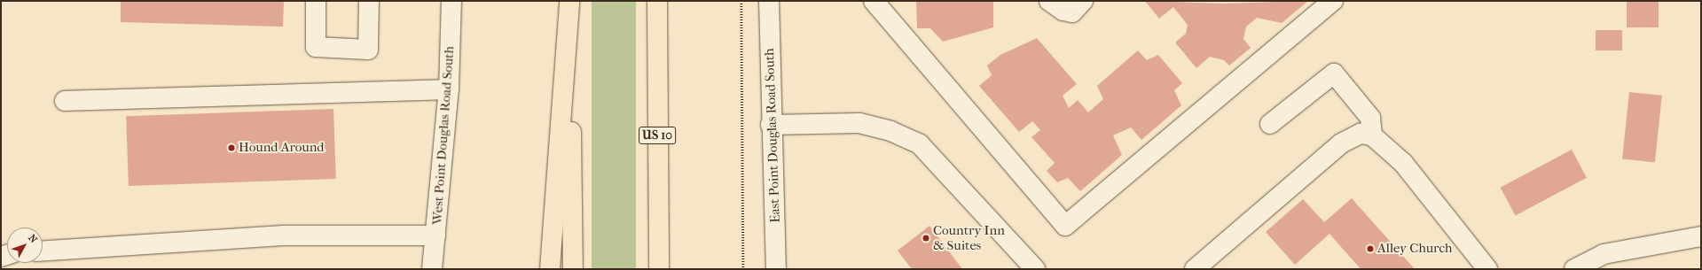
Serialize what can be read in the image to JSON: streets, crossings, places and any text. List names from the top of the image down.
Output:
{
  "streets": {
    "highway": ["US 10"],
    "street": ["West Point Douglas Road South", "East Point Douglas Road South"]
  },
  "places": ["Hound Around", "Country Inn & Suites", "Alley Church"],
  "north": "top right"
}
